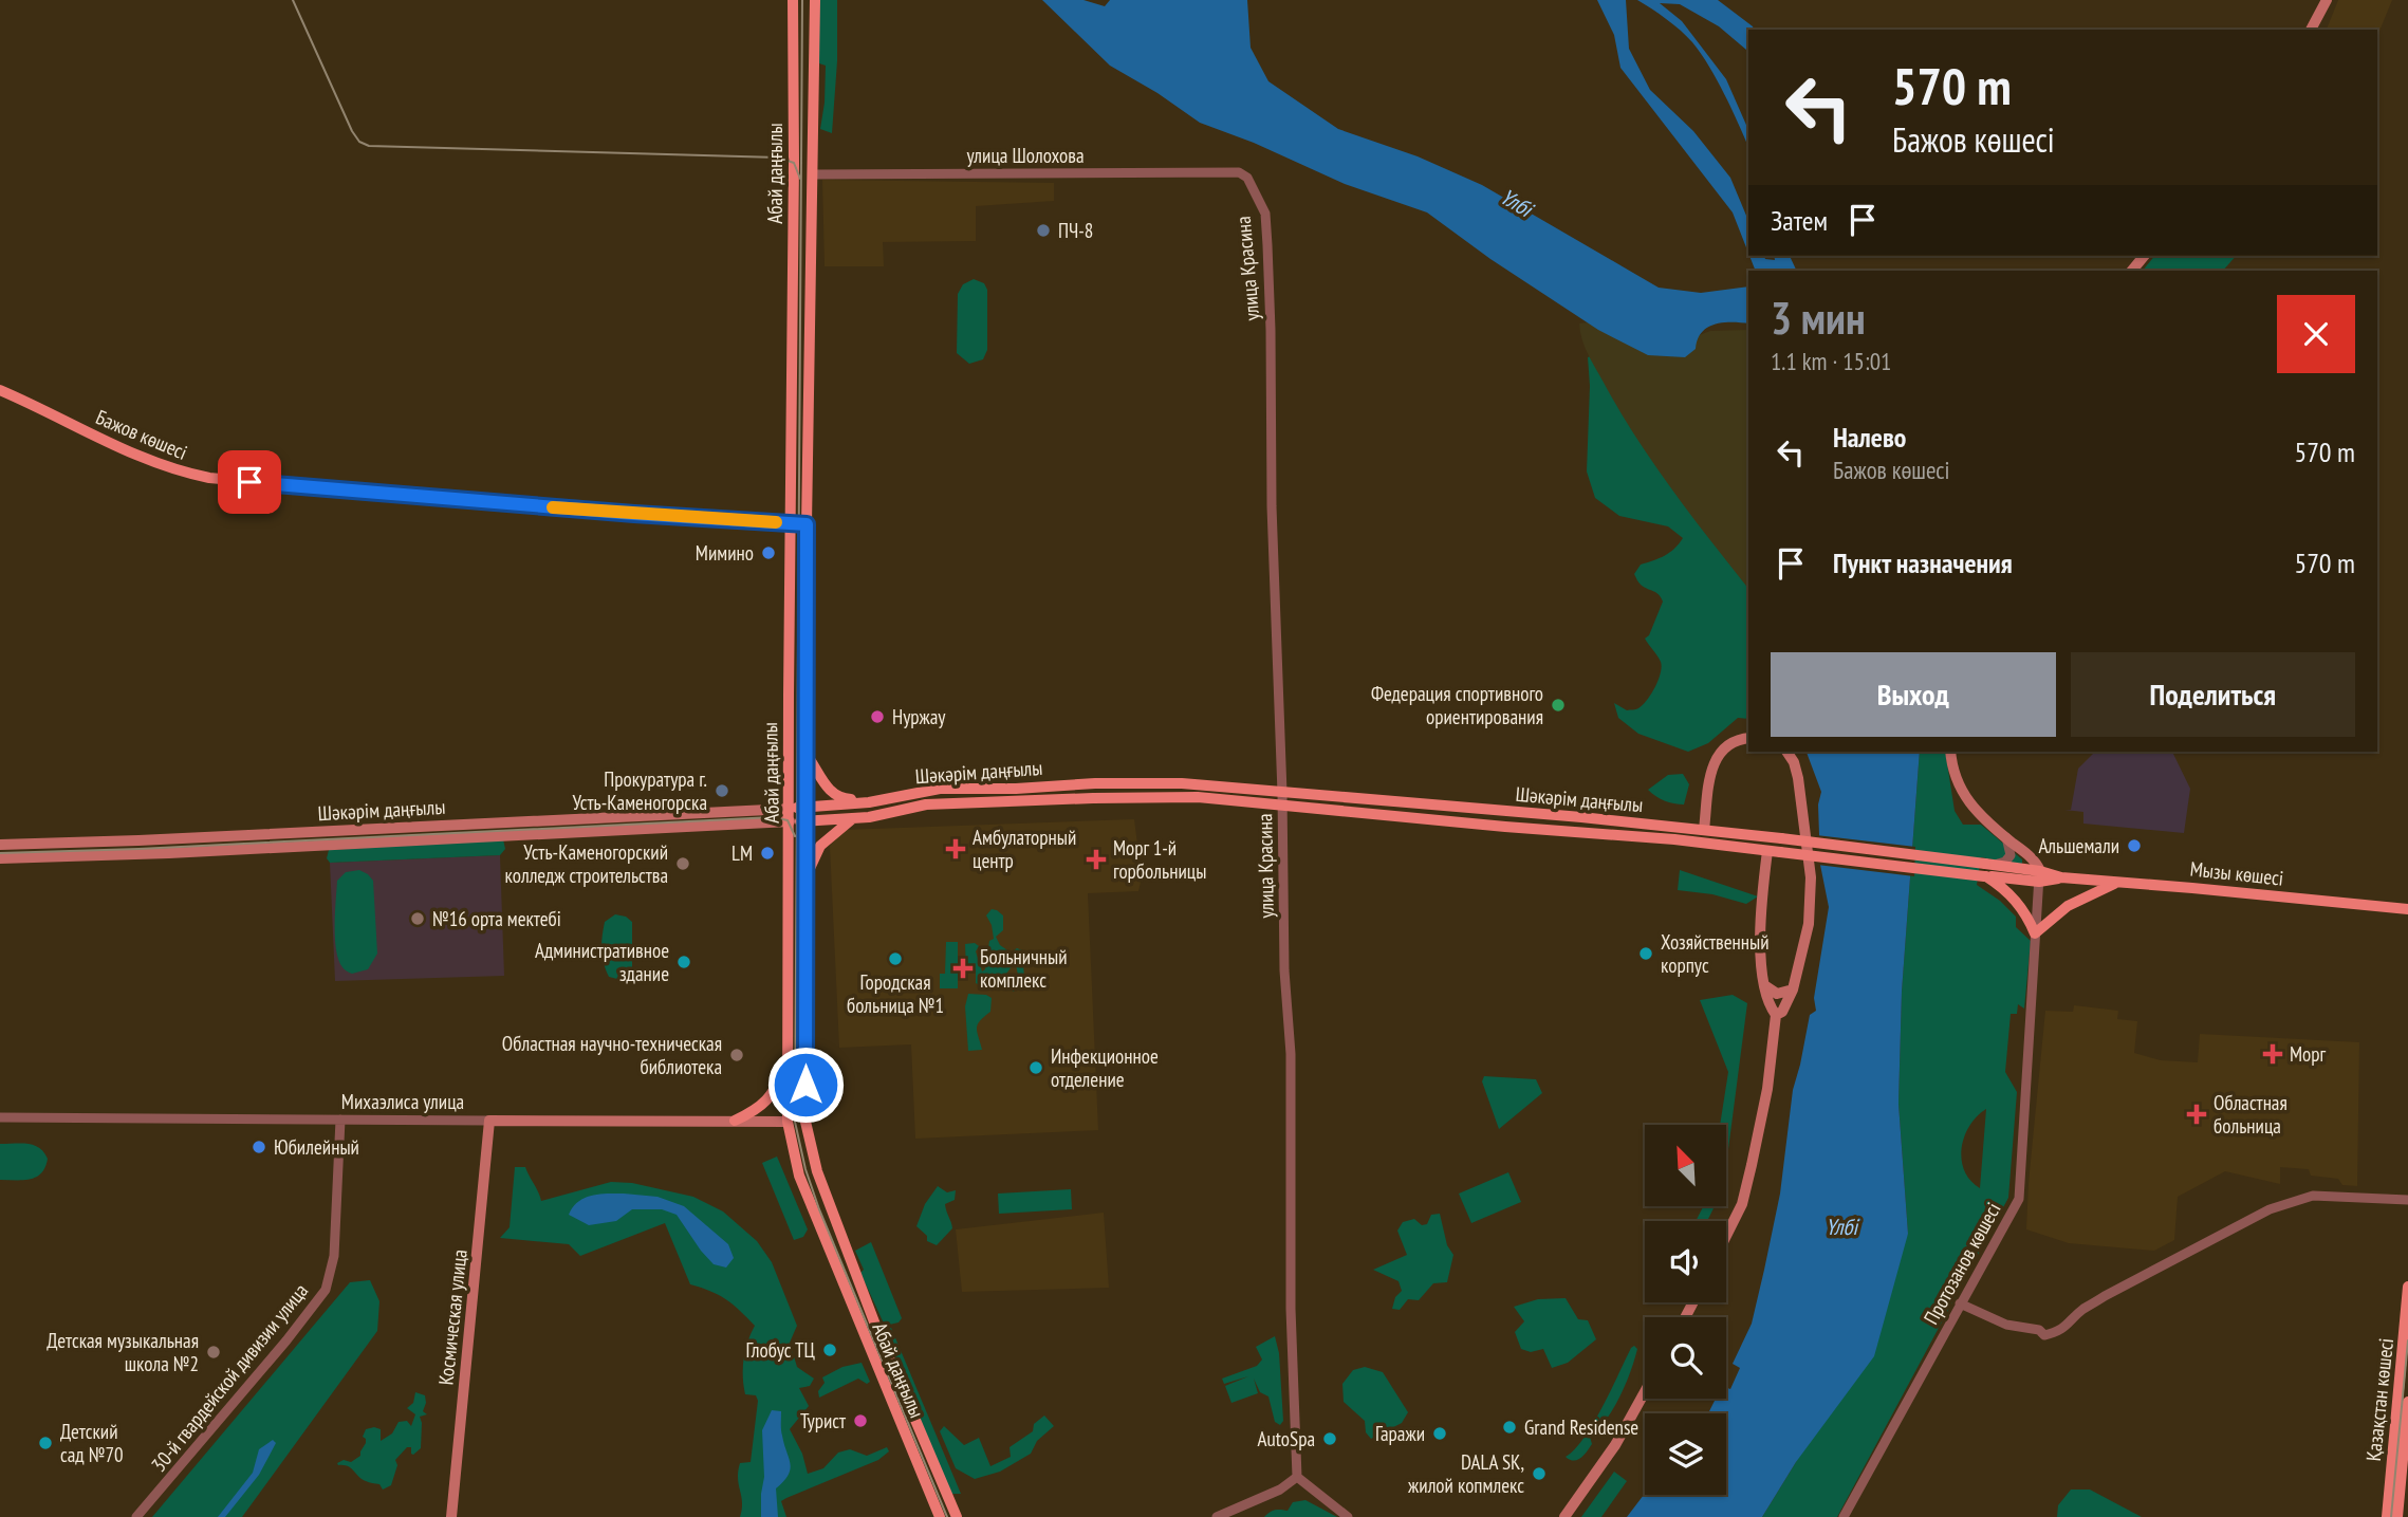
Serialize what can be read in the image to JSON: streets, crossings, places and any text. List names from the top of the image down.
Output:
{
  "streets": {
    "main road": [
      "Абай даңғылы",
      "Бажов көшесі",
      "Шәкәрім даңғылы",
      "Мызы көшесі",
      "Михаэлиса улица",
      "Космическая улица",
      "Қазақстан көшесі"
    ],
    "street": [
      "улица Шолохова",
      "улица Красина",
      "Протозанов көшесі",
      "30-й гвардейской дивизии улица"
    ]
  },
  "crossings": [
    ["улица Шолохова", "Абай даңғылы"],
    ["улица Шолохова", "улица Красина"],
    ["Абай даңғылы", "Бажов көшесі"],
    ["Абай даңғылы", "Шәкәрім даңғылы"],
    ["Абай даңғылы", "Михаэлиса улица"],
    ["улица Красина", "Шәкәрім даңғылы"],
    ["Шәкәрім даңғылы", "Мызы көшесі"],
    ["Мызы көшесі", "Протозанов көшесі"],
    ["Михаэлиса улица", "Космическая улица"],
    ["Михаэлиса улица", "30-й гвардейской дивизии улица"]
  ],
  "water": ["Үлбі"],
  "places": {
    "other": [
      "ПЧ-8",
      "Мимино",
      "Федерация спортивного ориентирования",
      "Нуржау",
      "Прокуратура г. Усть-Каменогорска",
      "Альшемали",
      "LM",
      "Усть-Каменогорский колледж строительства",
      "№16 орта мектебі",
      "Хозяйственный корпус",
      "Городская больница №1",
      "Административное здание",
      "Областная научно-техническая библиотека",
      "Инфекционное отделение",
      "Юбилейный",
      "Глобус ТЦ",
      "Детская музыкальная школа №2",
      "Турист",
      "Grand Residense",
      "Гаражи",
      "AutoSpa",
      "Детский сад №70",
      "DALA SK, жилой копмлекс"
    ],
    "health": [
      "Амбулаторный центр",
      "Морг 1-й горбольницы",
      "Больничный комплекс",
      "Морг",
      "Областная больница"
    ]
  },
  "north": "top left",
  "page": {
    "turn": ["570 m", "Бажов көшесі"],
    "then": "Затем",
    "heading": ["3 мин", "1.1 km · 15:01"],
    "list": [
      {
        "name": "Налево",
        "note": "Бажов көшесі",
        "value": "570 m"
      },
      {
        "name": "Пункт назначения",
        "value": "570 m"
      }
    ],
    "buttons": ["Выход", "Поделиться"]
  }
}
